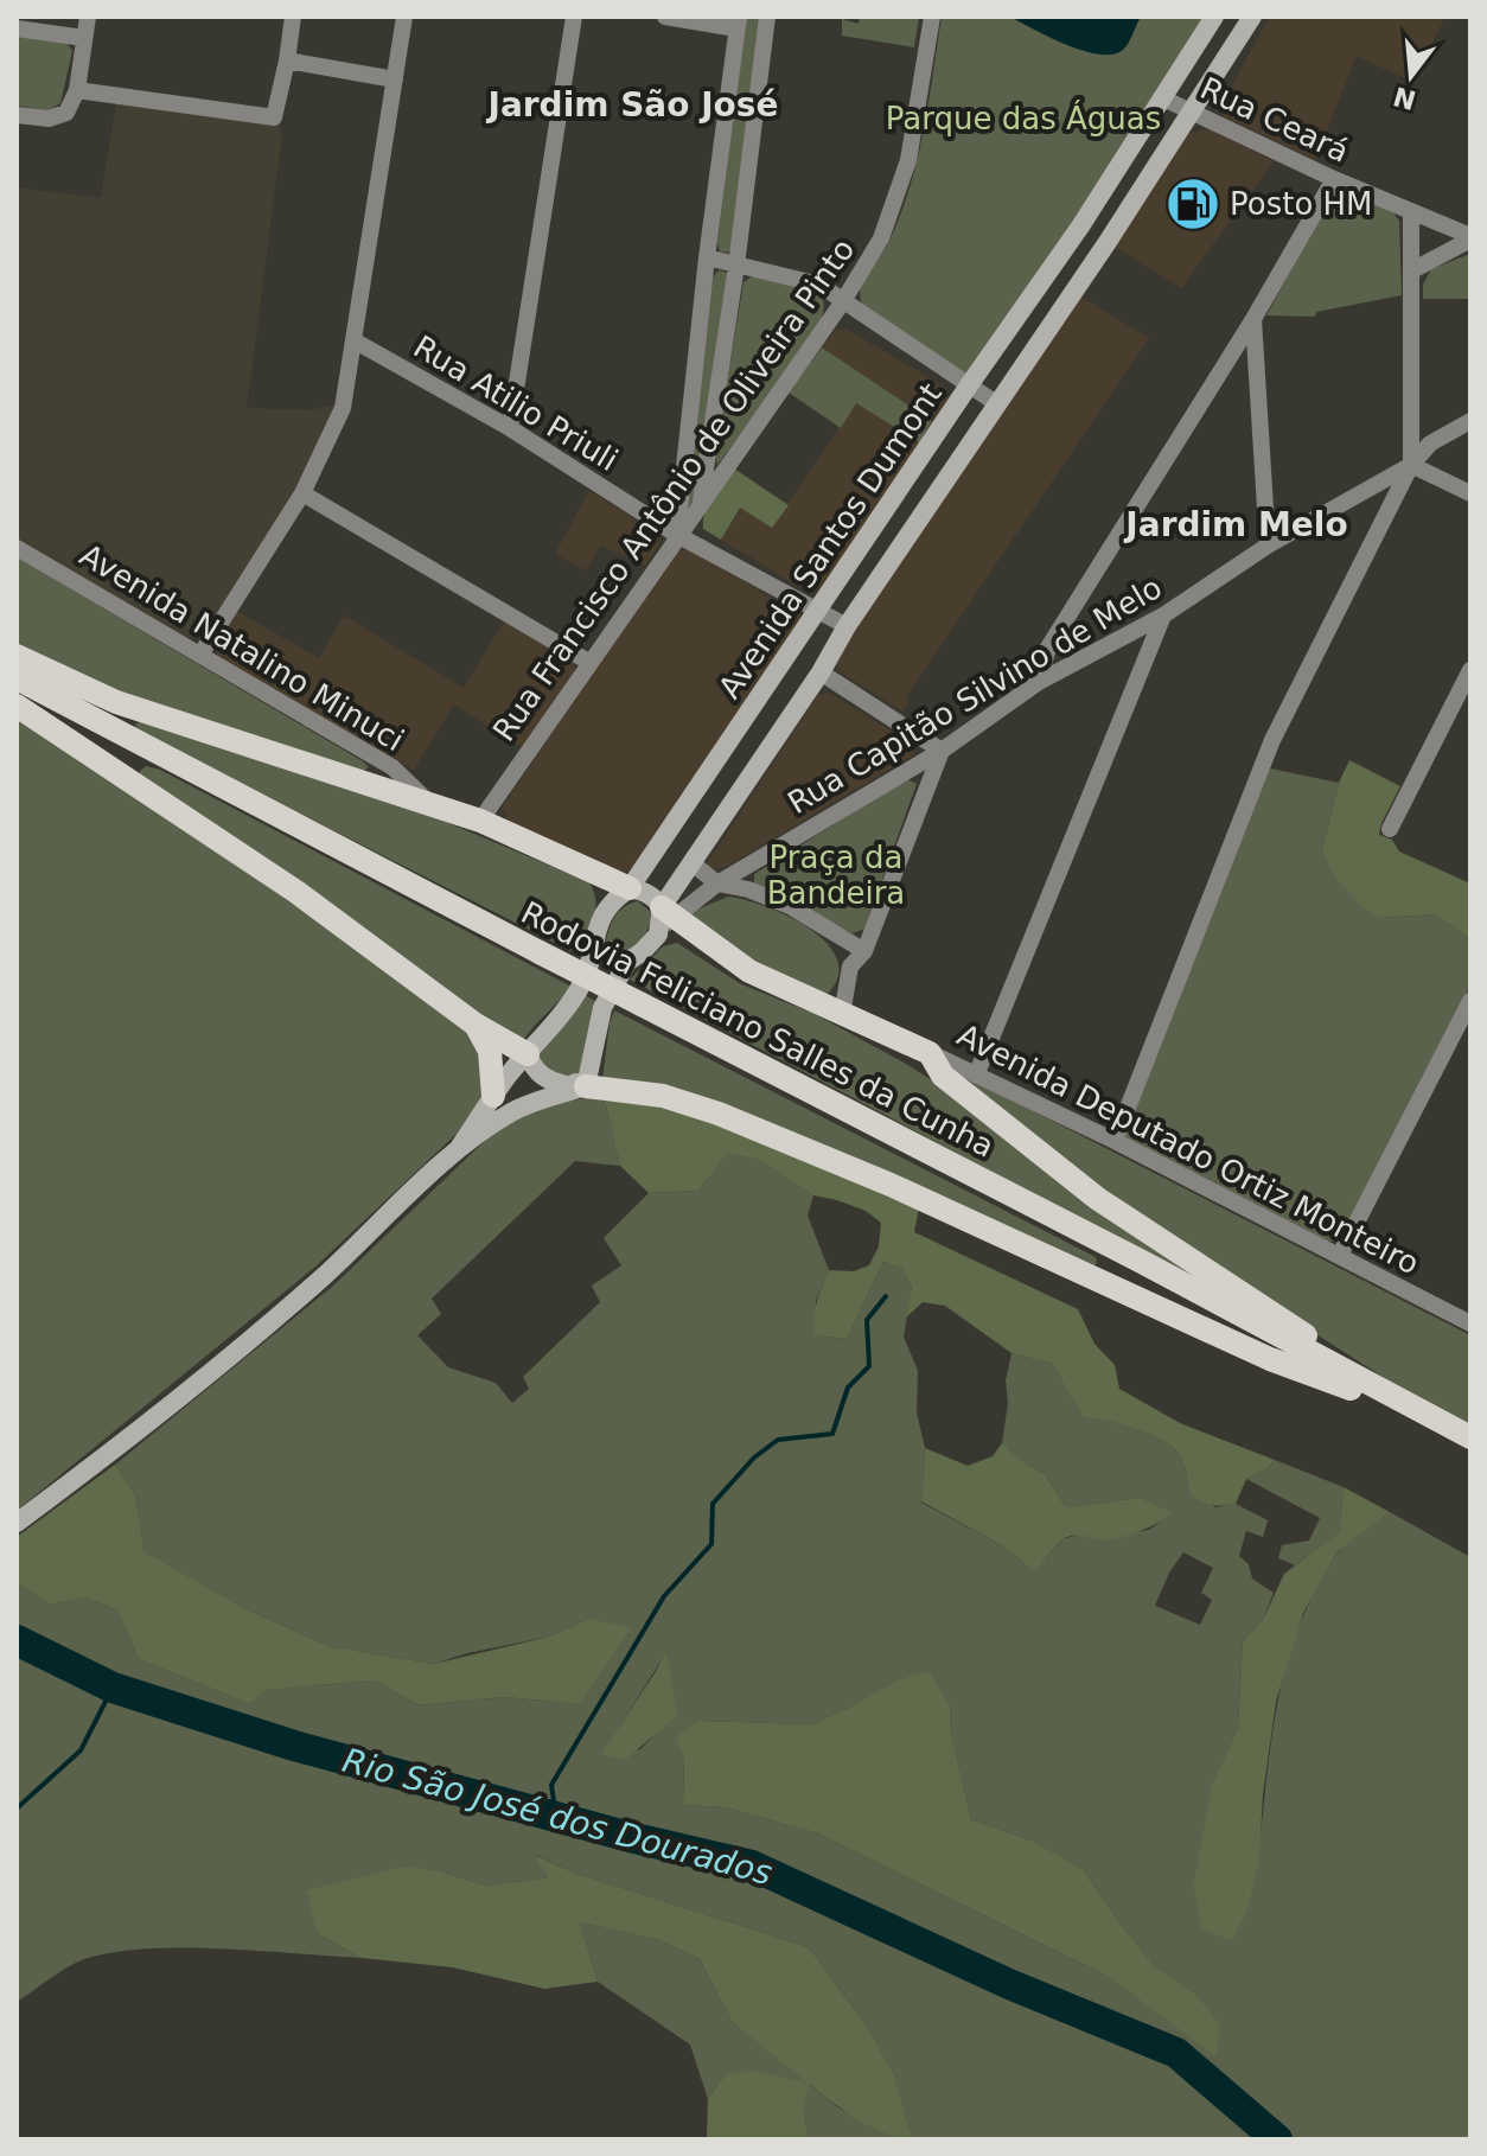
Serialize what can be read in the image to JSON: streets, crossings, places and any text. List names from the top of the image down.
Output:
{
  "streets": {
    "main road": ["Rodovia Feliciano Salles da Cunha"],
    "street": [
      "Rua Ceará",
      "Rua Atilio Priuli",
      "Rua Francisco Antônio de Oliveira Pinto",
      "Avenida Santos Dumont",
      "Avenida Natalino Minuci",
      "Rua Capitão Silvino de Melo",
      "Avenida Deputado Ortiz Monteiro"
    ]
  },
  "crossings": [
    ["Rua Ceará", "Avenida Santos Dumont"],
    ["Rua Atilio Priuli", "Rua Francisco Antônio de Oliveira Pinto"],
    ["Rua Atilio Priuli", "Avenida Santos Dumont"],
    ["Avenida Santos Dumont", "Rua Capitão Silvino de Melo"]
  ],
  "districts": ["Jardim São José", "Jardim Melo"],
  "water": ["Rio São José dos Dourados"],
  "parks": ["Parque das Águas", "Praça da Bandeira"],
  "places": {
    "fuel station": ["Posto HM"]
  },
  "north": "bottom"
}
